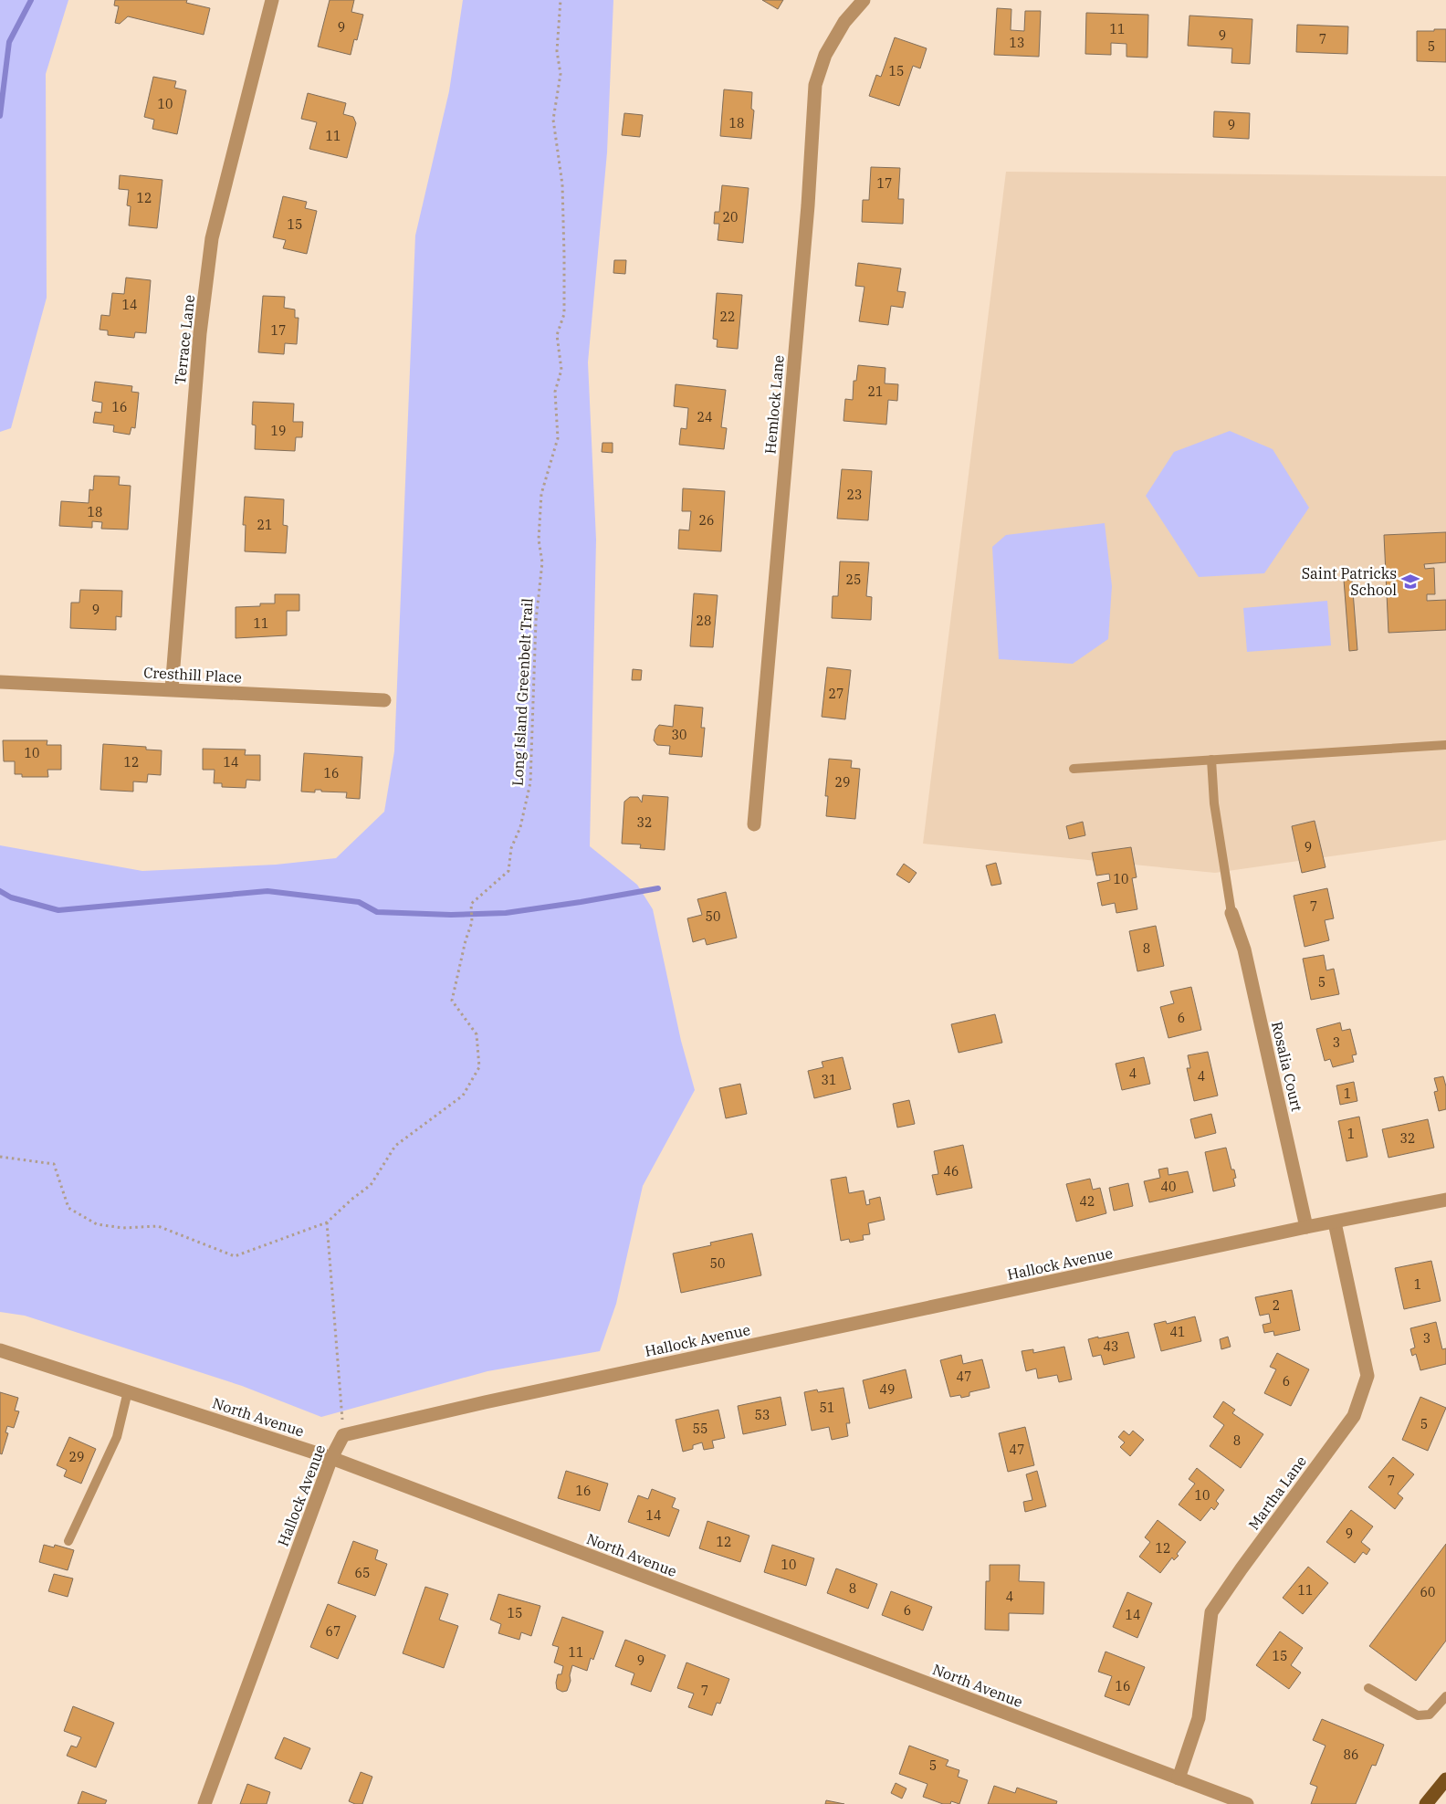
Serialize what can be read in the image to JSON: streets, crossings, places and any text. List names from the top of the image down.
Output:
{
  "streets": {
    "street": [
      "Terrace Lane",
      "Hemlock Lane",
      "Cresthill Place",
      "Rosalia Court",
      "Hallock Avenue",
      "North Avenue",
      "Martha Lane"
    ],
    "path": ["Long Island Greenbelt Trail"]
  },
  "crossings": [
    ["Terrace Lane", "Cresthill Place"],
    ["Rosalia Court", "Hallock Avenue"],
    ["Hallock Avenue", "North Avenue"],
    ["Hallock Avenue", "Martha Lane"],
    ["North Avenue", "Martha Lane"]
  ],
  "places": {
    "school or university": ["Saint Patricks School"]
  },
  "house_numbers": [
    "9",
    "11",
    "9",
    "7",
    "13",
    "5",
    "15",
    "10",
    "18",
    "9",
    "11",
    "17",
    "12",
    "20",
    "15",
    "14",
    "22",
    "17",
    "21",
    "16",
    "24",
    "19",
    "23",
    "18",
    "26",
    "21",
    "25",
    "9",
    "28",
    "11",
    "27",
    "30",
    "10",
    "12",
    "14",
    "16",
    "29",
    "32",
    "9",
    "10",
    "7",
    "50",
    "8",
    "5",
    "6",
    "3",
    "4",
    "4",
    "31",
    "1",
    "1",
    "32",
    "46",
    "40",
    "42",
    "50",
    "1",
    "2",
    "41",
    "3",
    "43",
    "47",
    "6",
    "49",
    "51",
    "53",
    "5",
    "55",
    "8",
    "47",
    "29",
    "7",
    "16",
    "10",
    "14",
    "9",
    "12",
    "12",
    "10",
    "65",
    "8",
    "11",
    "60",
    "4",
    "6",
    "15",
    "14",
    "67",
    "11",
    "15",
    "9",
    "16",
    "7",
    "86",
    "5"
  ]
}
